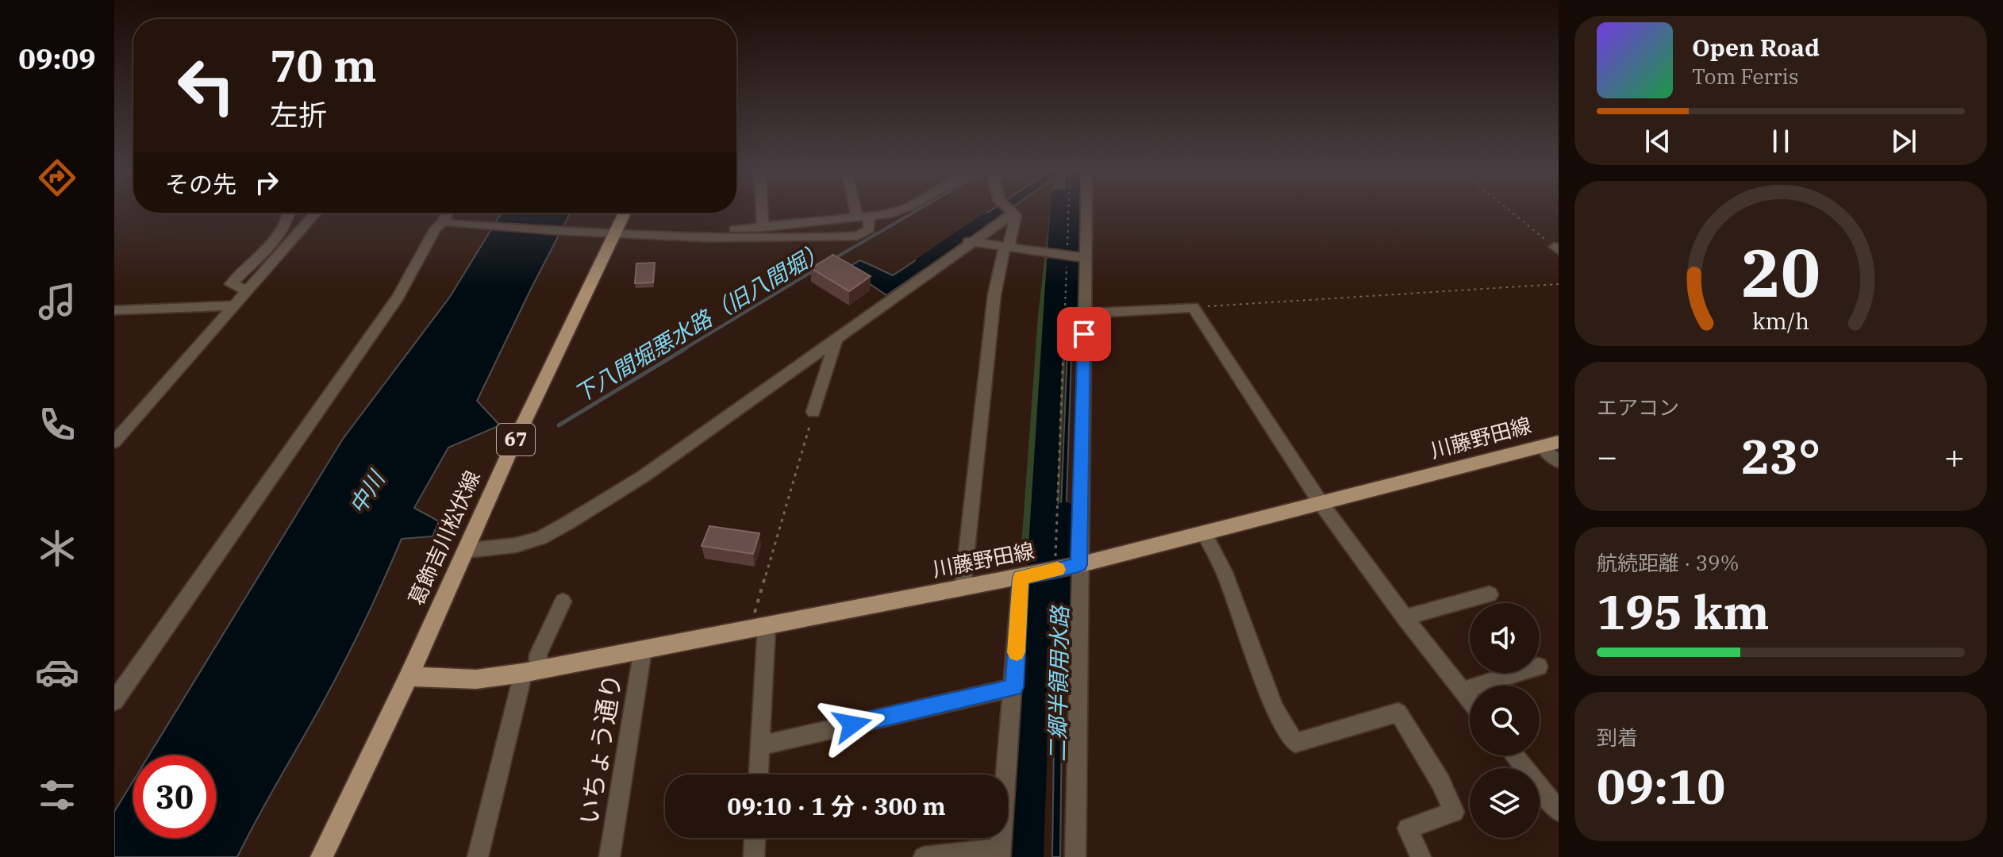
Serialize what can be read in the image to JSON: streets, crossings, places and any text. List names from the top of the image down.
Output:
{
  "streets": {
    "main road": ["川藤野田線", "67", "葛飾吉川松伏線"],
    "street": ["いちょう通り"]
  },
  "crossings": [
    ["川藤野田線", "葛飾吉川松伏線"],
    ["川藤野田線", "いちょう通り"]
  ],
  "water": ["下八間堀悪水路（旧八間堀）", "中川", "二郷半領用水路"],
  "page": {
    "tabs": "09:09",
    "turn": ["70 m", "左折"],
    "song": ["Open Road", "Tom Ferris"],
    "then": "その先",
    "tile": [
      "エアコン",
      ["航続距離 · 39%", "195 km"],
      ["到着", "09:10"]
    ],
    "heat": ["−", "23°", "+"],
    "limit": "30",
    "trip": "09:10 · 1 分 · 300 m",
    "gauge": ["20", "km/h"]
  }
}
